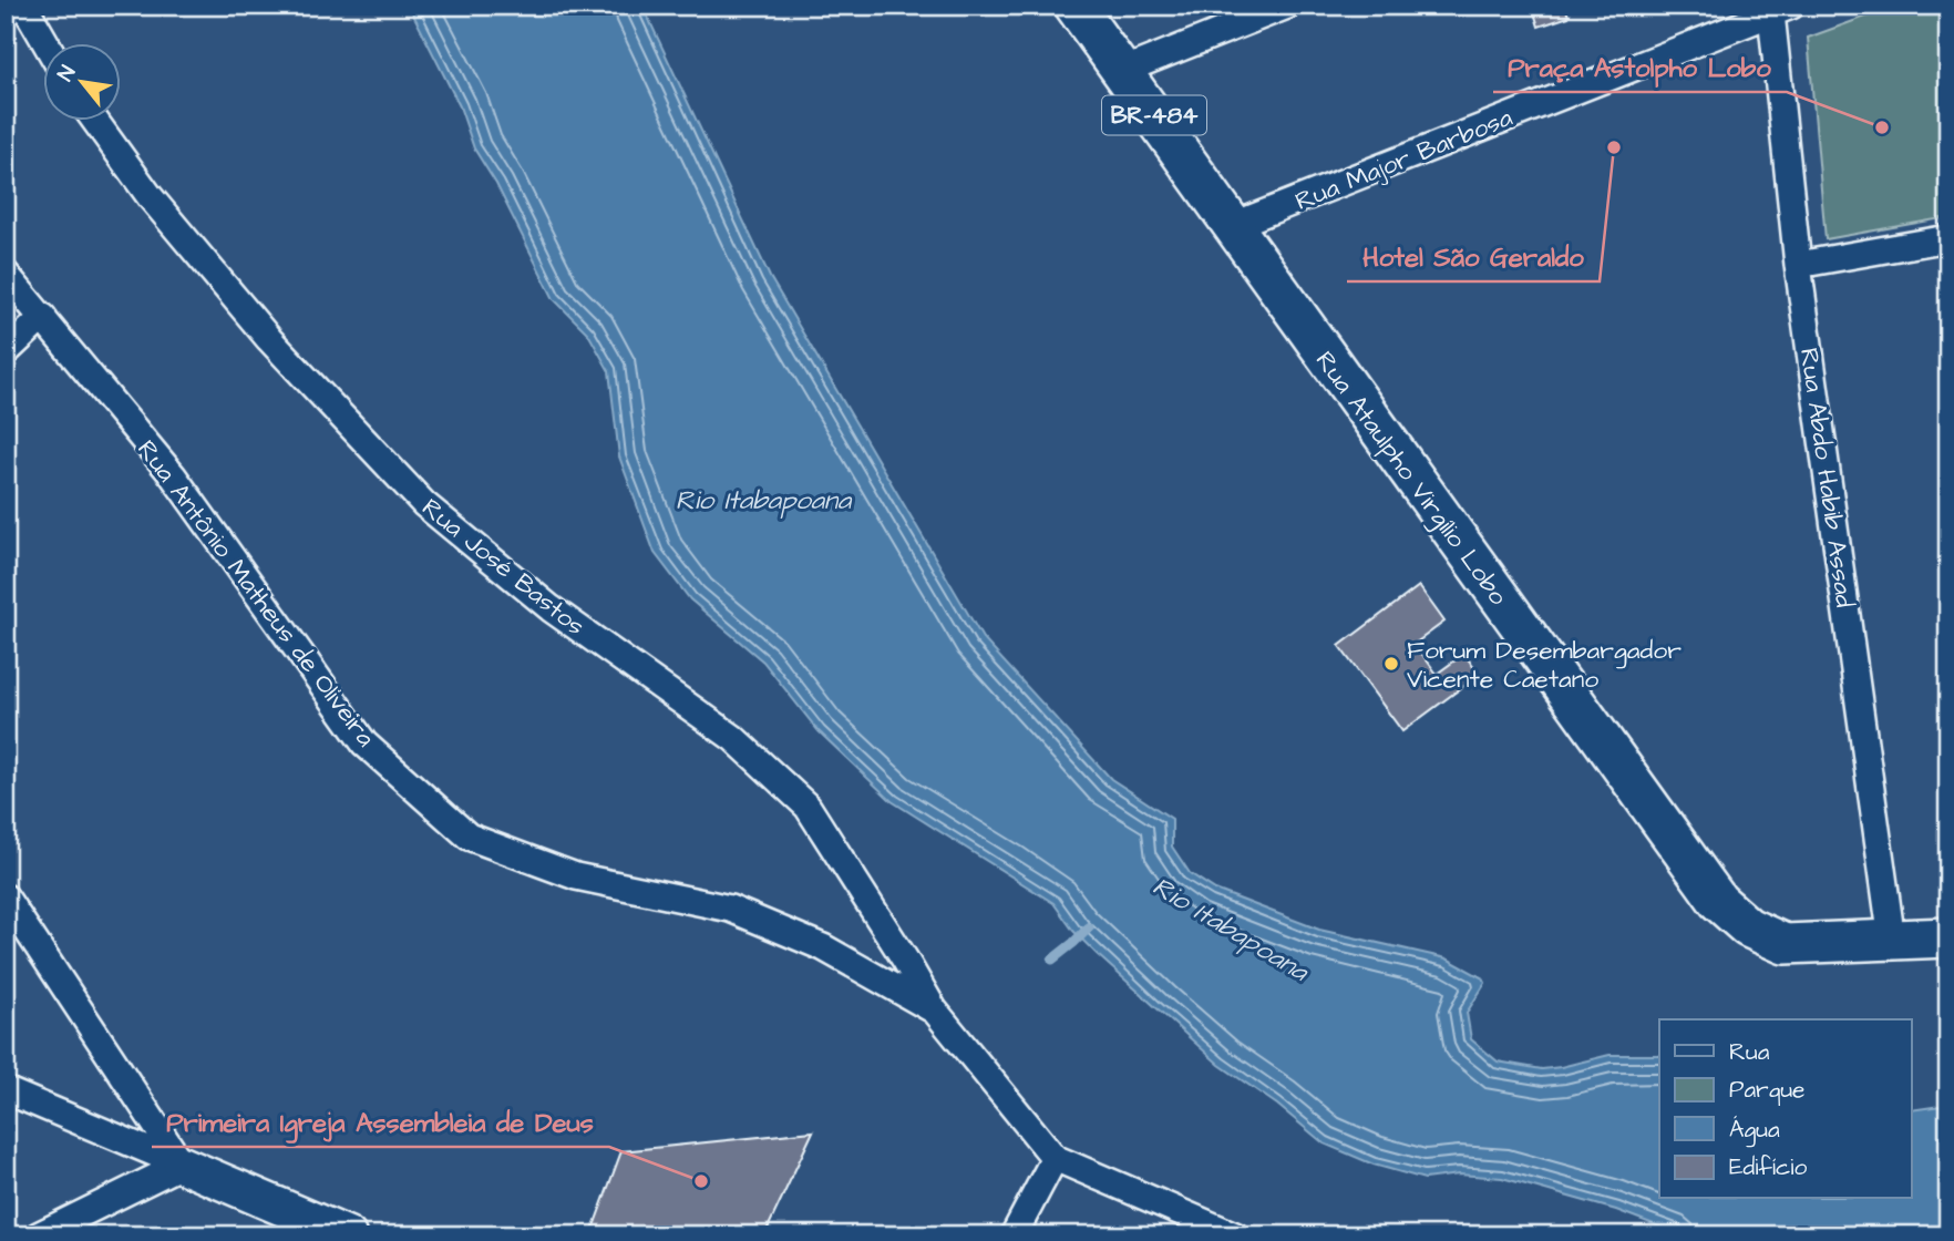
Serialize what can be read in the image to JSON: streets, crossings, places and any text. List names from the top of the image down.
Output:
{
  "streets": {
    "main road": ["BR-484", "Rua Ataulpho Virgílio Lobo"],
    "street": [
      "Rua Major Barbosa",
      "Rua Abdo Habib Assad",
      "Rua José Bastos",
      "Rua Antônio Matheus de Oliveira"
    ]
  },
  "crossings": [
    ["Rua Major Barbosa", "Rua Ataulpho Virgílio Lobo"],
    ["Rua Major Barbosa", "Rua Abdo Habib Assad"],
    ["Rua Ataulpho Virgílio Lobo", "Rua Abdo Habib Assad"],
    ["Rua José Bastos", "Rua Antônio Matheus de Oliveira"]
  ],
  "water": ["Rio Itabapoana"],
  "places": [
    "Praça Astolpho Lobo",
    "Hotel São Geraldo",
    "Forum Desembargador Vicente Caetano",
    "Primeira Igreja Assembleia de Deus"
  ],
  "legend": [
    "Rua",
    "Parque",
    "Água",
    "Edifício"
  ],
  "north": "top left"
}
